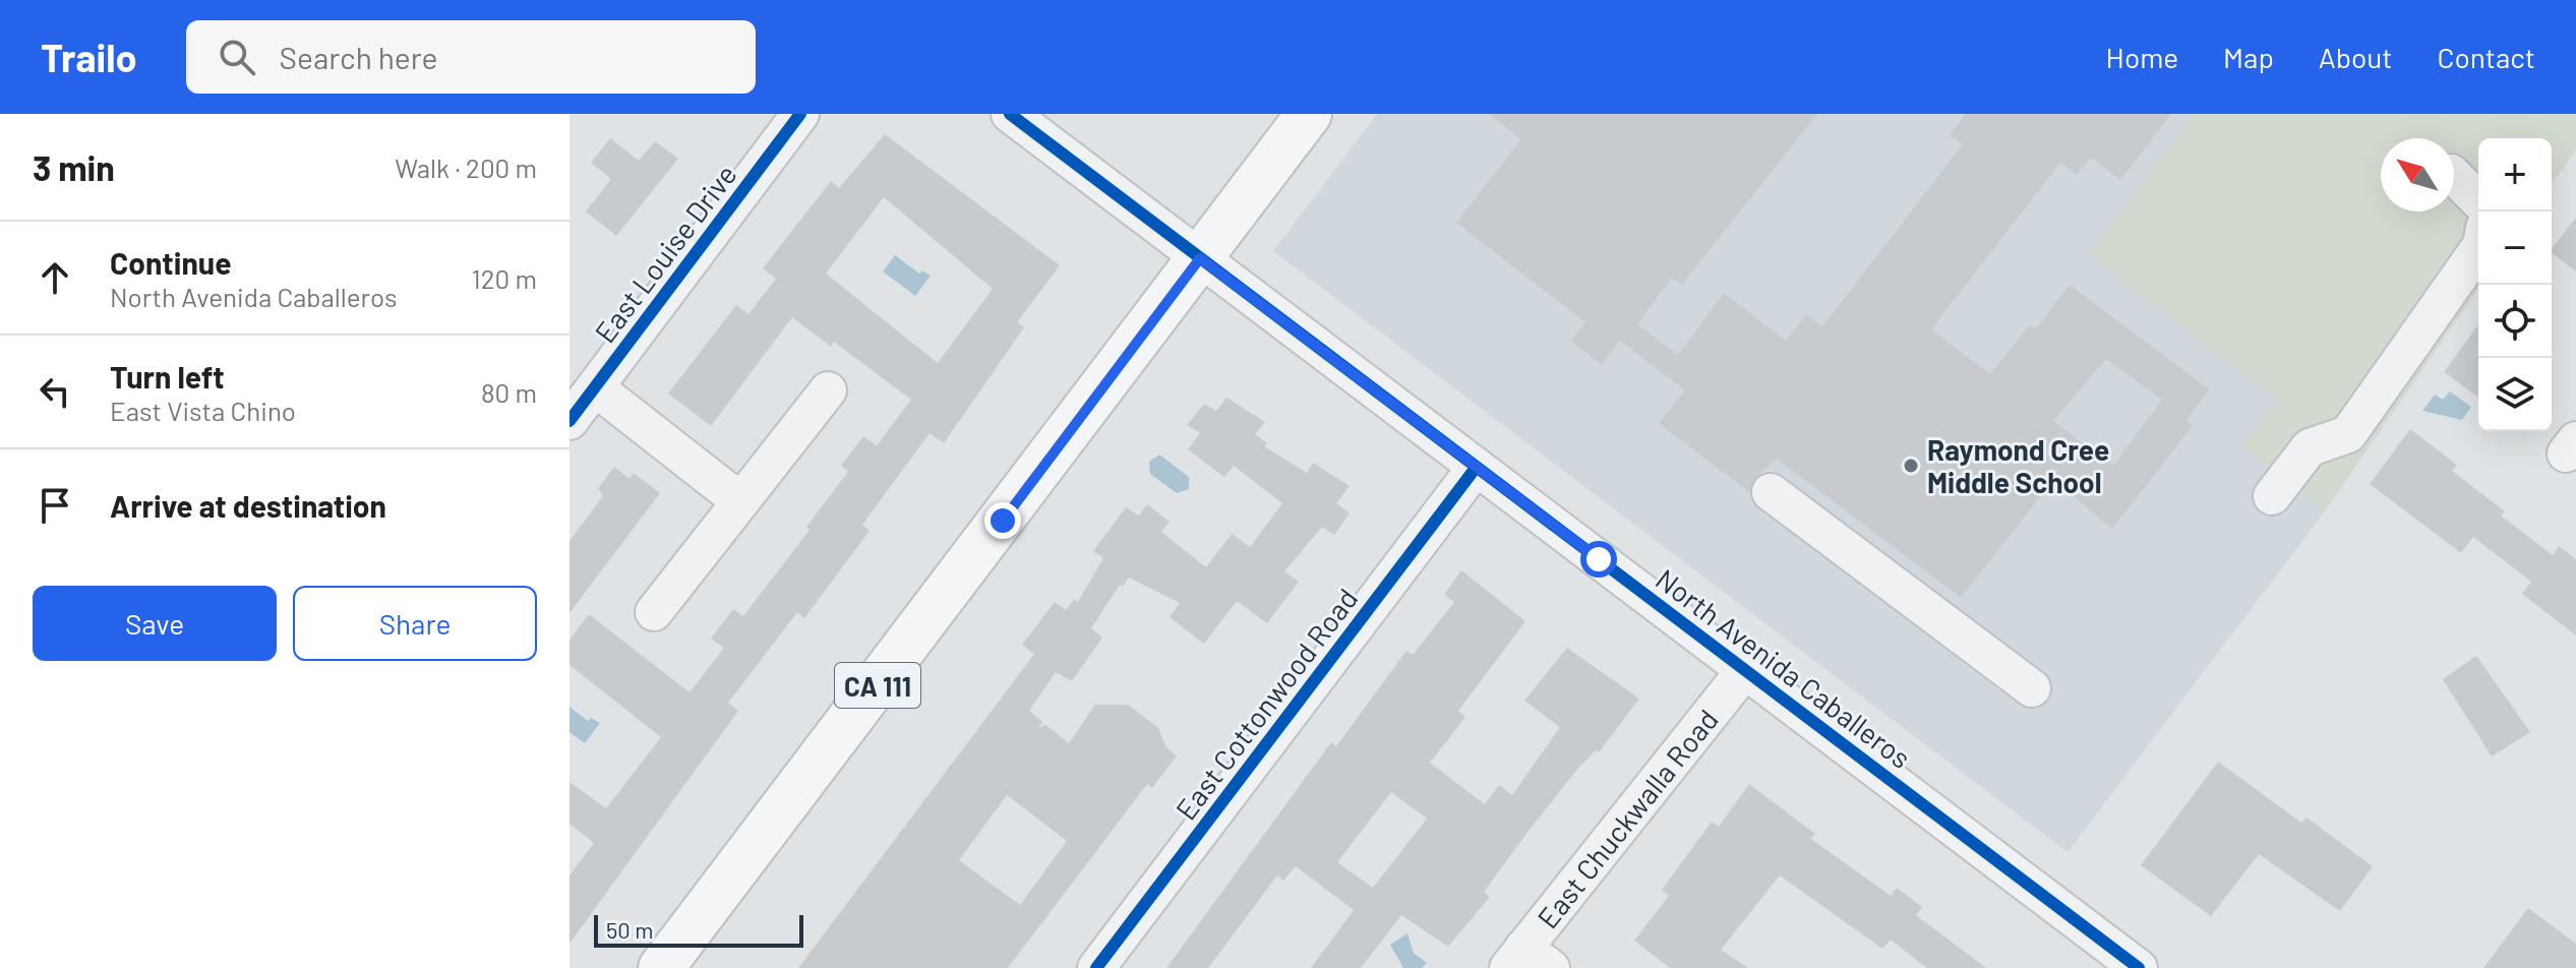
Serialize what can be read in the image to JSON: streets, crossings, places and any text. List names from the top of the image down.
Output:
{
  "streets": {
    "main road": ["CA 111"],
    "street": [
      "East Louise Drive",
      "North Avenida Caballeros",
      "East Cottonwood Road",
      "East Chuckwalla Road"
    ]
  },
  "crossings": [
    ["North Avenida Caballeros", "CA 111"],
    ["North Avenida Caballeros", "East Cottonwood Road"],
    ["North Avenida Caballeros", "East Chuckwalla Road"]
  ],
  "places": ["Raymond Cree Middle School"],
  "scale_bar": "50 m",
  "north": "top left",
  "page": {
    "header": "Trailo",
    "search": "Search here",
    "nav": [
      "Home",
      "Map",
      "About",
      "Contact"
    ],
    "heading": ["3 min", "Walk · 200 m"],
    "map_buttons": ["+", "−"],
    "list": [
      ["Continue", "North Avenida Caballeros", "120 m"],
      ["Turn left", "East Vista Chino", "80 m"],
      "Arrive at destination"
    ],
    "buttons": ["Save", "Share"],
    "scale": "50 m"
  }
}
